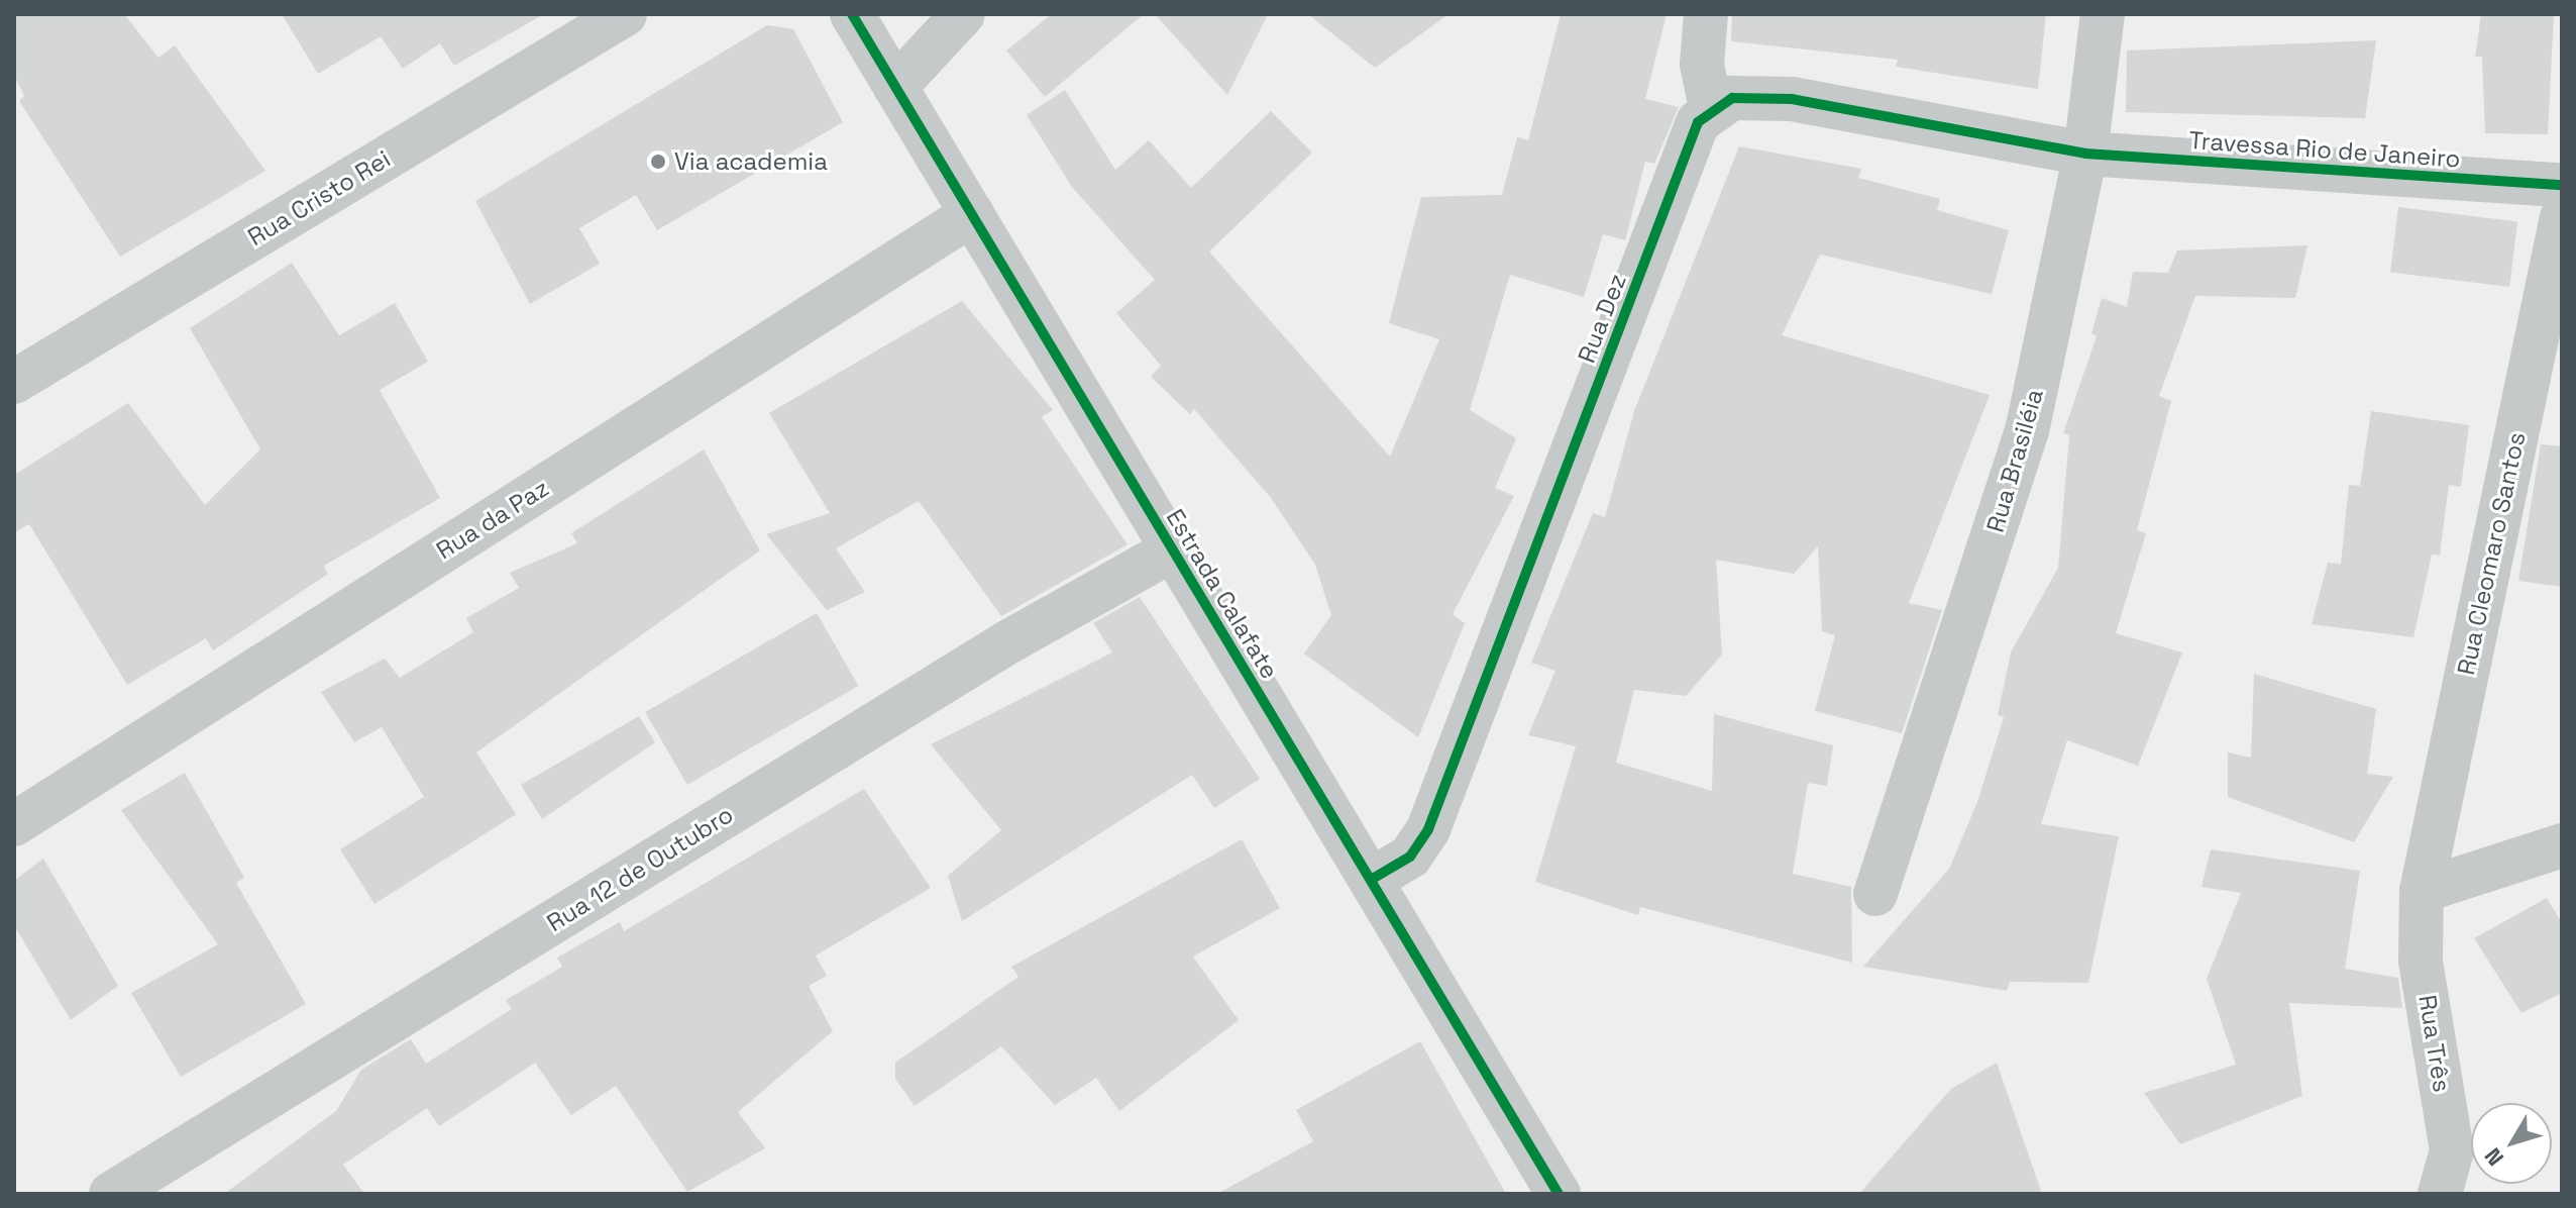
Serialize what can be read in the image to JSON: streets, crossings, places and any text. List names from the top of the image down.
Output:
{
  "streets": {
    "street": [
      "Travessa Rio de Janeiro",
      "Rua Cristo Rei",
      "Rua Dez",
      "Rua Brasiléia",
      "Rua da Paz",
      "Rua Cleomaro Santos",
      "Estrada Calafate",
      "Rua 12 de Outubro",
      "Rua Três"
    ]
  },
  "crossings": [
    ["Travessa Rio de Janeiro", "Rua Brasiléia"],
    ["Rua Dez", "Estrada Calafate"],
    ["Rua da Paz", "Estrada Calafate"],
    ["Rua Cleomaro Santos", "Rua Três"],
    ["Estrada Calafate", "Rua 12 de Outubro"]
  ],
  "places": ["Via academia"],
  "north": "bottom left"
}
